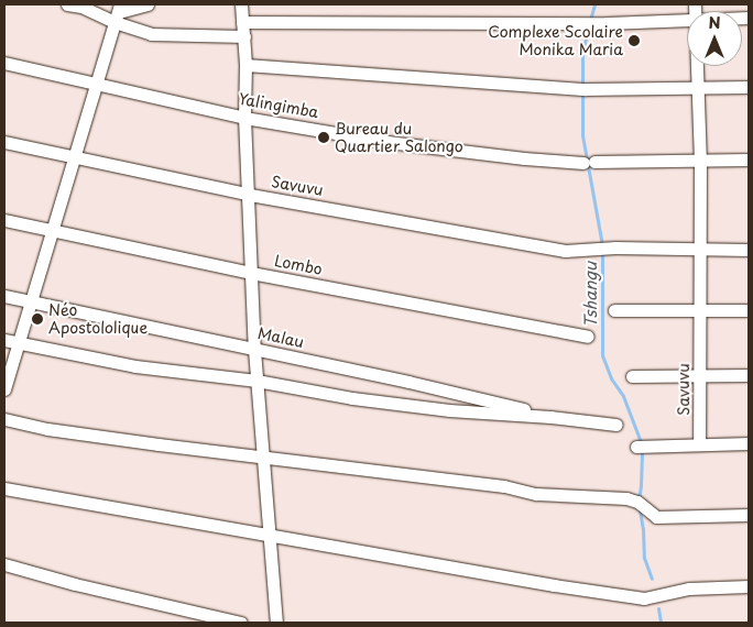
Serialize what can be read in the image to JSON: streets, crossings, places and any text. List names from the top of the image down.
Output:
{
  "streets": {
    "street": [
      "Yalingimba",
      "Savuvu",
      "Lombo",
      "Malau"
    ]
  },
  "crossings": [
    ["Yalingimba", "Savuvu"]
  ],
  "water": ["Tshangu"],
  "places": ["Complexe Scolaire Monika Maria", "Bureau du Quartier Salongo", "Néo Apostololique"],
  "north": "top"
}
